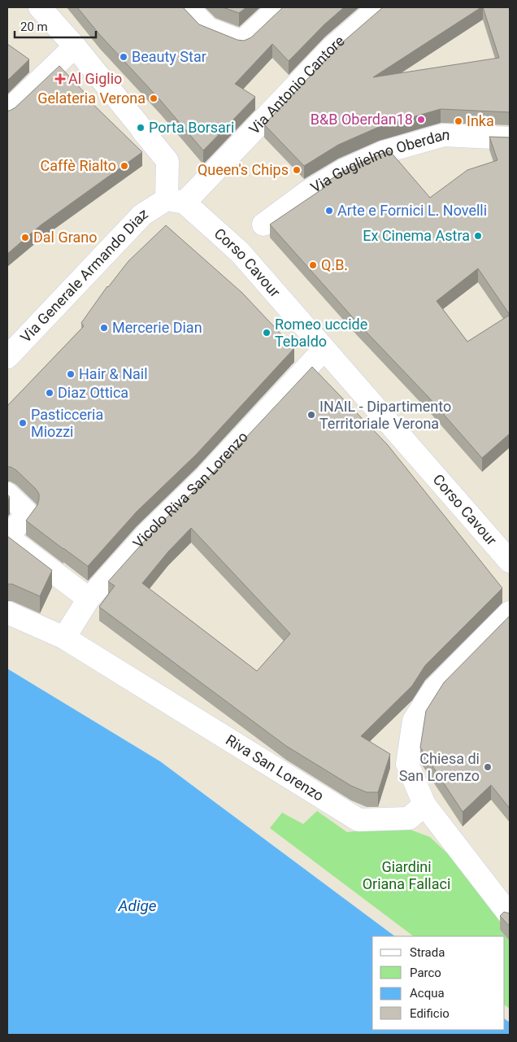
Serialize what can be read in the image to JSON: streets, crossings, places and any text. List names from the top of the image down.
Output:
{
  "streets": {
    "street": [
      "Via Antonio Cantore",
      "Via Guglielmo Oberdan",
      "Corso Cavour",
      "Via Generale Armando Diaz",
      "Vicolo Riva San Lorenzo",
      "Riva San Lorenzo"
    ]
  },
  "crossings": [
    ["Via Antonio Cantore", "Corso Cavour"],
    ["Via Antonio Cantore", "Via Generale Armando Diaz"],
    ["Corso Cavour", "Via Generale Armando Diaz"],
    ["Corso Cavour", "Vicolo Riva San Lorenzo"],
    ["Vicolo Riva San Lorenzo", "Riva San Lorenzo"]
  ],
  "water": ["Adige"],
  "parks": ["Giardini Oriana Fallaci"],
  "places": {
    "other": [
      "Beauty Star",
      "Gelateria Verona",
      "B&B Oberdan18",
      "Inka",
      "Porta Borsari",
      "Caffè Rialto",
      "Queen's Chips",
      "Arte e Fornici L. Novelli",
      "Ex Cinema Astra",
      "Dal Grano",
      "Q.B.",
      "Mercerie Dian",
      "Romeo uccide Tebaldo",
      "Hair & Nail",
      "Diaz Ottica",
      "INAIL - Dipartimento Territoriale Verona",
      "Pasticceria Miozzi",
      "Chiesa di San Lorenzo"
    ],
    "health": ["Al Giglio"]
  },
  "legend": [
    "Strada",
    "Parco",
    "Acqua",
    "Edificio"
  ],
  "scale_bar": "20 m"
}
